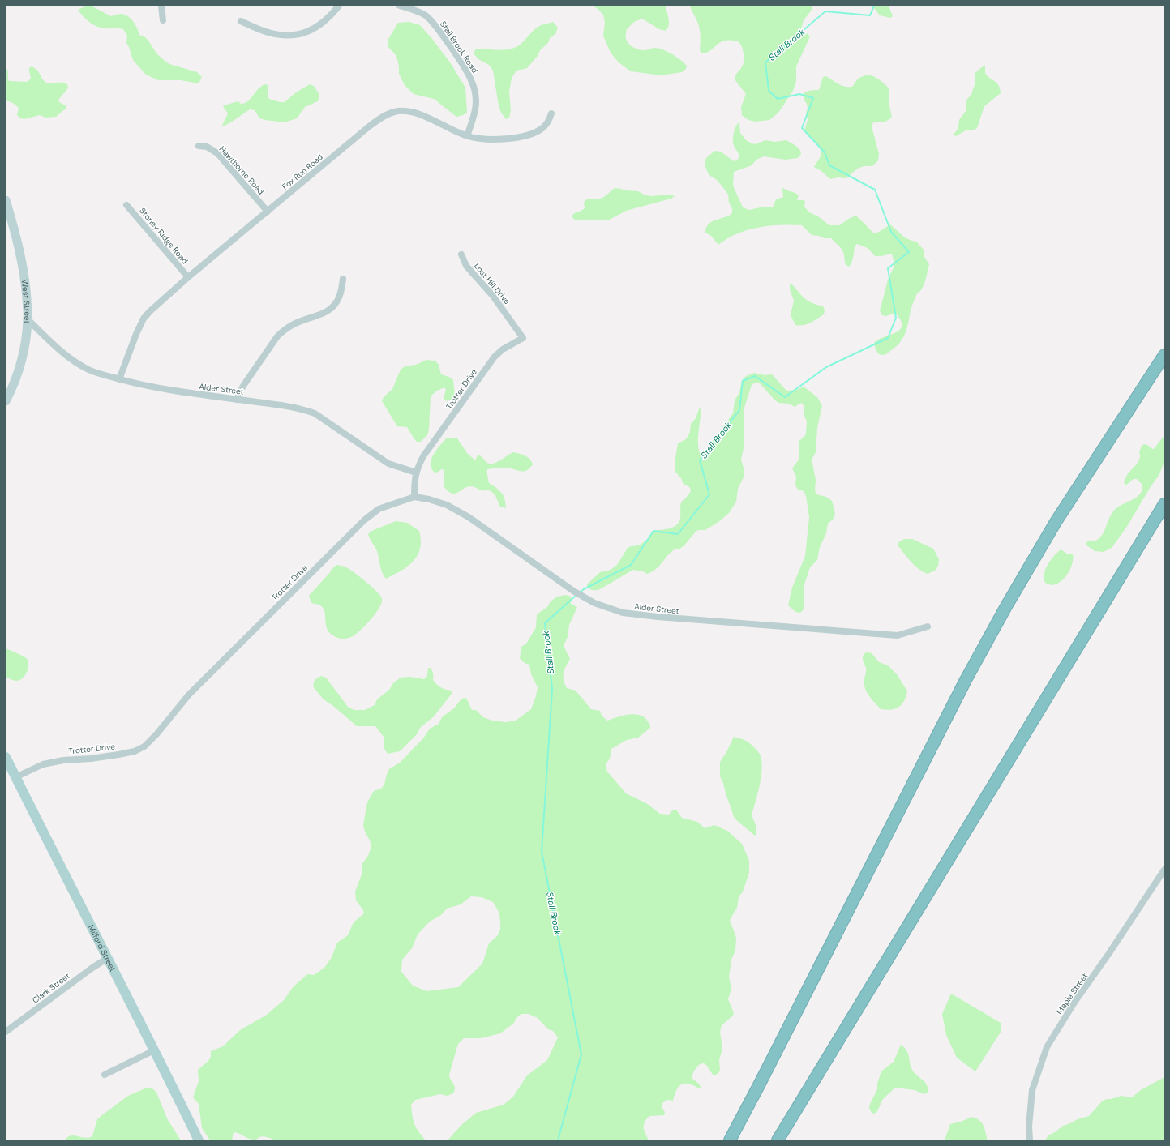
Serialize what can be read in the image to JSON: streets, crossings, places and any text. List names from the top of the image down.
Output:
{
  "streets": {
    "main road": ["Milford Street"],
    "street": [
      "Stall Brook Road",
      "Hawthorne Road",
      "Fox Run Road",
      "Stoney Ridge Road",
      "Lost Hill Drive",
      "West Street",
      "Alder Street",
      "Trotter Drive",
      "Clark Street",
      "Maple Street"
    ]
  },
  "crossings": [
    ["Stall Brook Road", "Fox Run Road"],
    ["Hawthorne Road", "Fox Run Road"],
    ["Fox Run Road", "Stoney Ridge Road"],
    ["Fox Run Road", "Alder Street"],
    ["Lost Hill Drive", "Trotter Drive"],
    ["West Street", "Alder Street"],
    ["Alder Street", "Trotter Drive"],
    ["Trotter Drive", "Milford Street"],
    ["Milford Street", "Clark Street"]
  ],
  "water": ["Stall Brook"]
}
